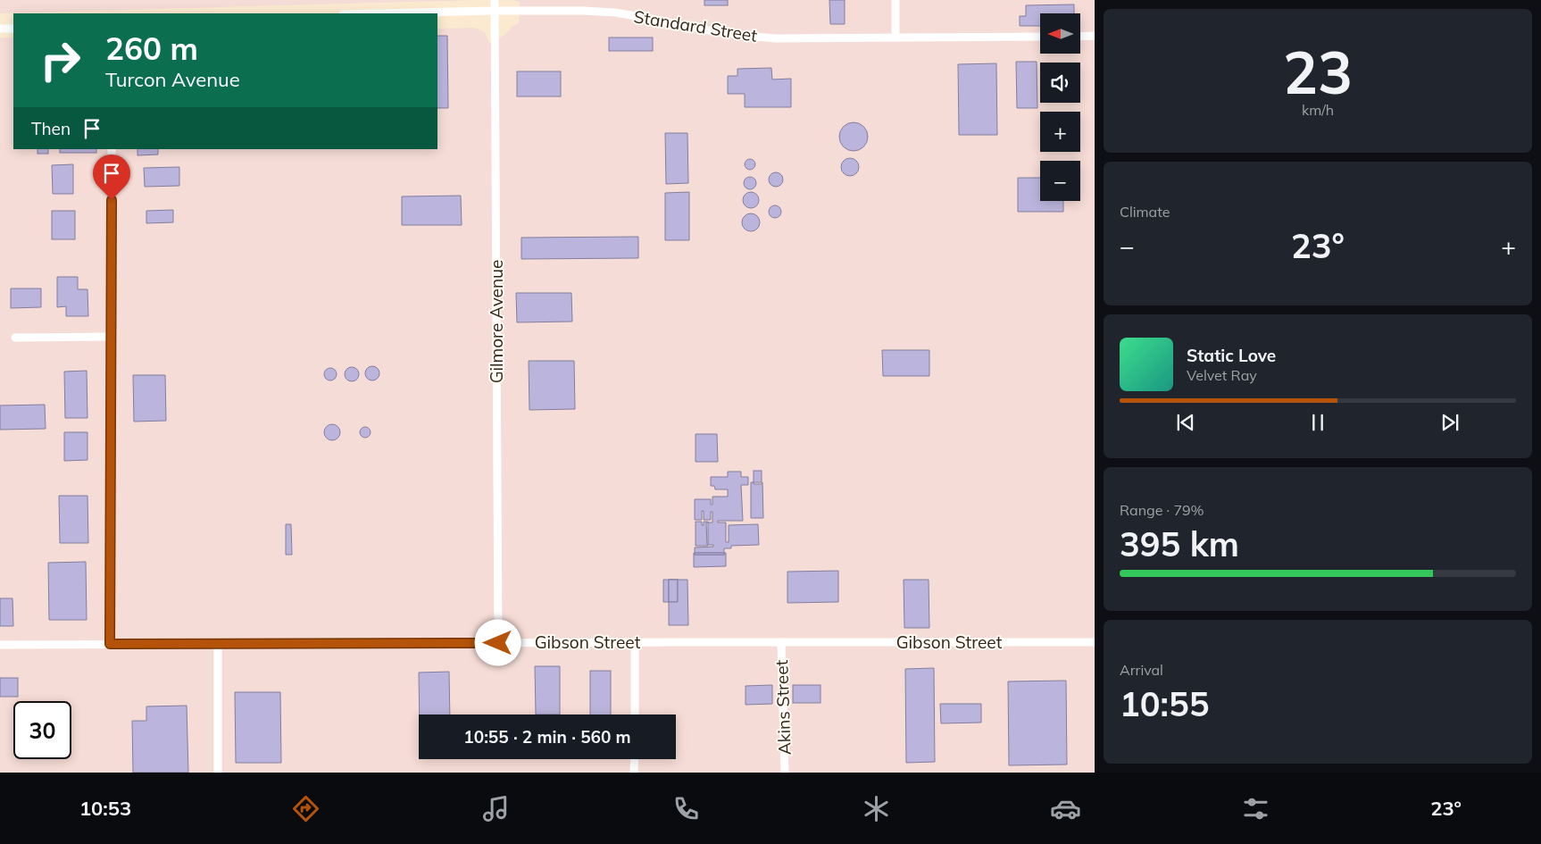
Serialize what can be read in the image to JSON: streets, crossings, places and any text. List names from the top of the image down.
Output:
{
  "streets": {
    "street": [
      "Standard Street",
      "Gilmore Avenue",
      "Gibson Street",
      "Akins Street"
    ]
  },
  "crossings": [
    ["Standard Street", "Gilmore Avenue"],
    ["Gilmore Avenue", "Gibson Street"],
    ["Gibson Street", "Akins Street"]
  ],
  "north": "left",
  "page": {
    "tile": [
      ["23", "km/h"],
      "Climate",
      ["Range · 79%", "395 km"],
      ["Arrival", "10:55"]
    ],
    "map_buttons": ["+", "−"],
    "turn": ["260 m", "Turcon Avenue"],
    "then": "Then",
    "heat": ["−", "23°", "+"],
    "song": ["Static Love", "Velvet Ray"],
    "limit": "30",
    "trip": "10:55 · 2 min · 560 m",
    "tabs": ["10:53", "23°"]
  }
}
